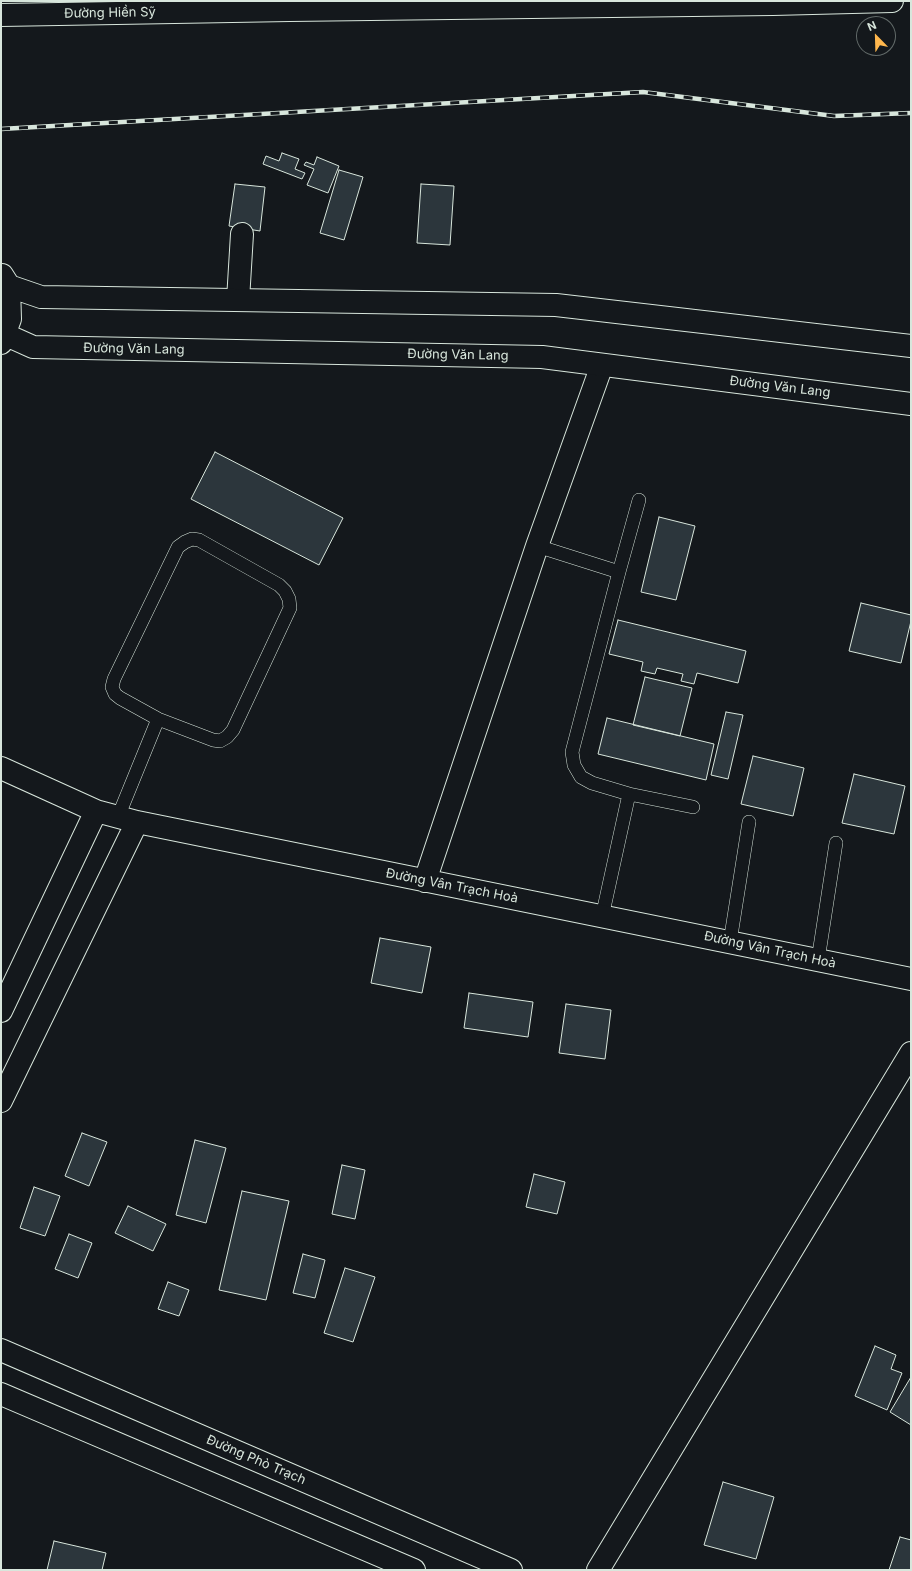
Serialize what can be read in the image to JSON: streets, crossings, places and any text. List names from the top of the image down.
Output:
{
  "streets": {
    "main road": [
      "Đường Hiền Sỹ",
      "Đường Văn Lang",
      "Đường Vân Trạch Hoà",
      "Đường Phò Trạch"
    ]
  },
  "north": "top left"
}
